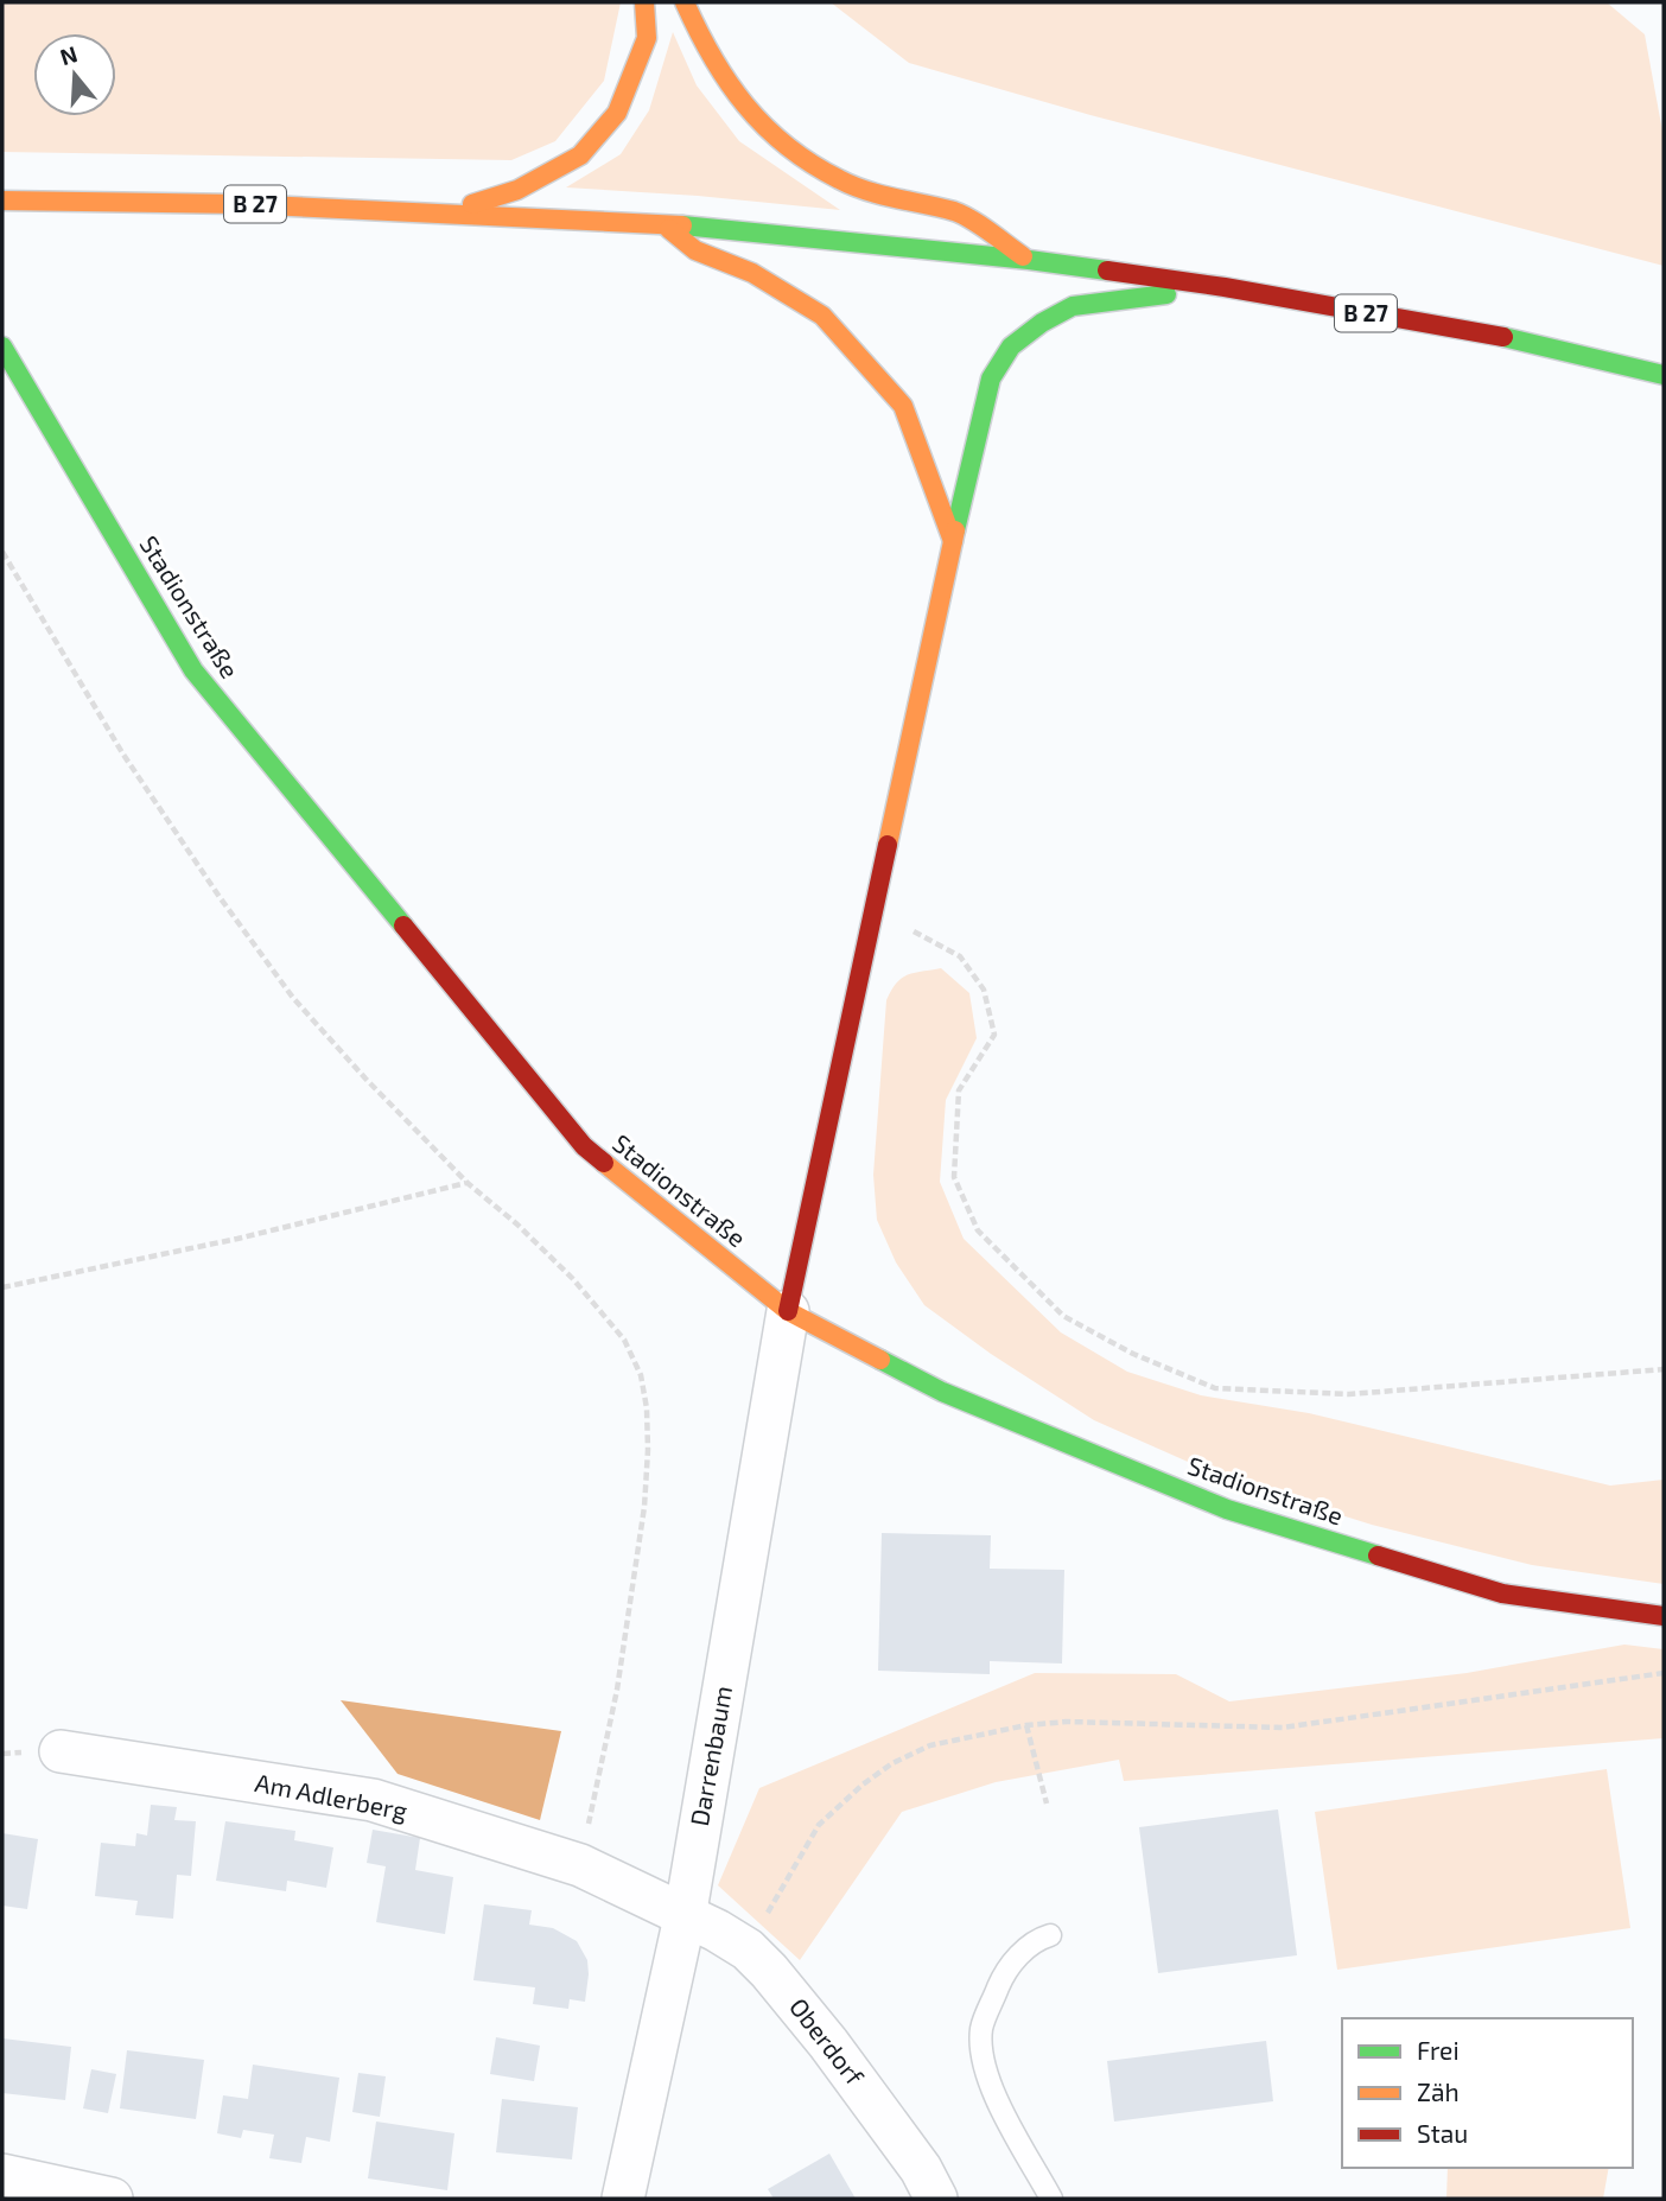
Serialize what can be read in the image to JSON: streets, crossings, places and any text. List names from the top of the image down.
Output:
{
  "streets": {
    "main road": ["B 27", "Stadionstraße"],
    "street": ["Darrenbaum", "Am Adlerberg", "Oberdorf"]
  },
  "crossings": [
    ["Stadionstraße", "Darrenbaum"],
    ["Darrenbaum", "Am Adlerberg"],
    ["Darrenbaum", "Oberdorf"],
    ["Am Adlerberg", "Oberdorf"]
  ],
  "legend": ["Frei", "Zäh", "Stau"],
  "north": "top"
}
